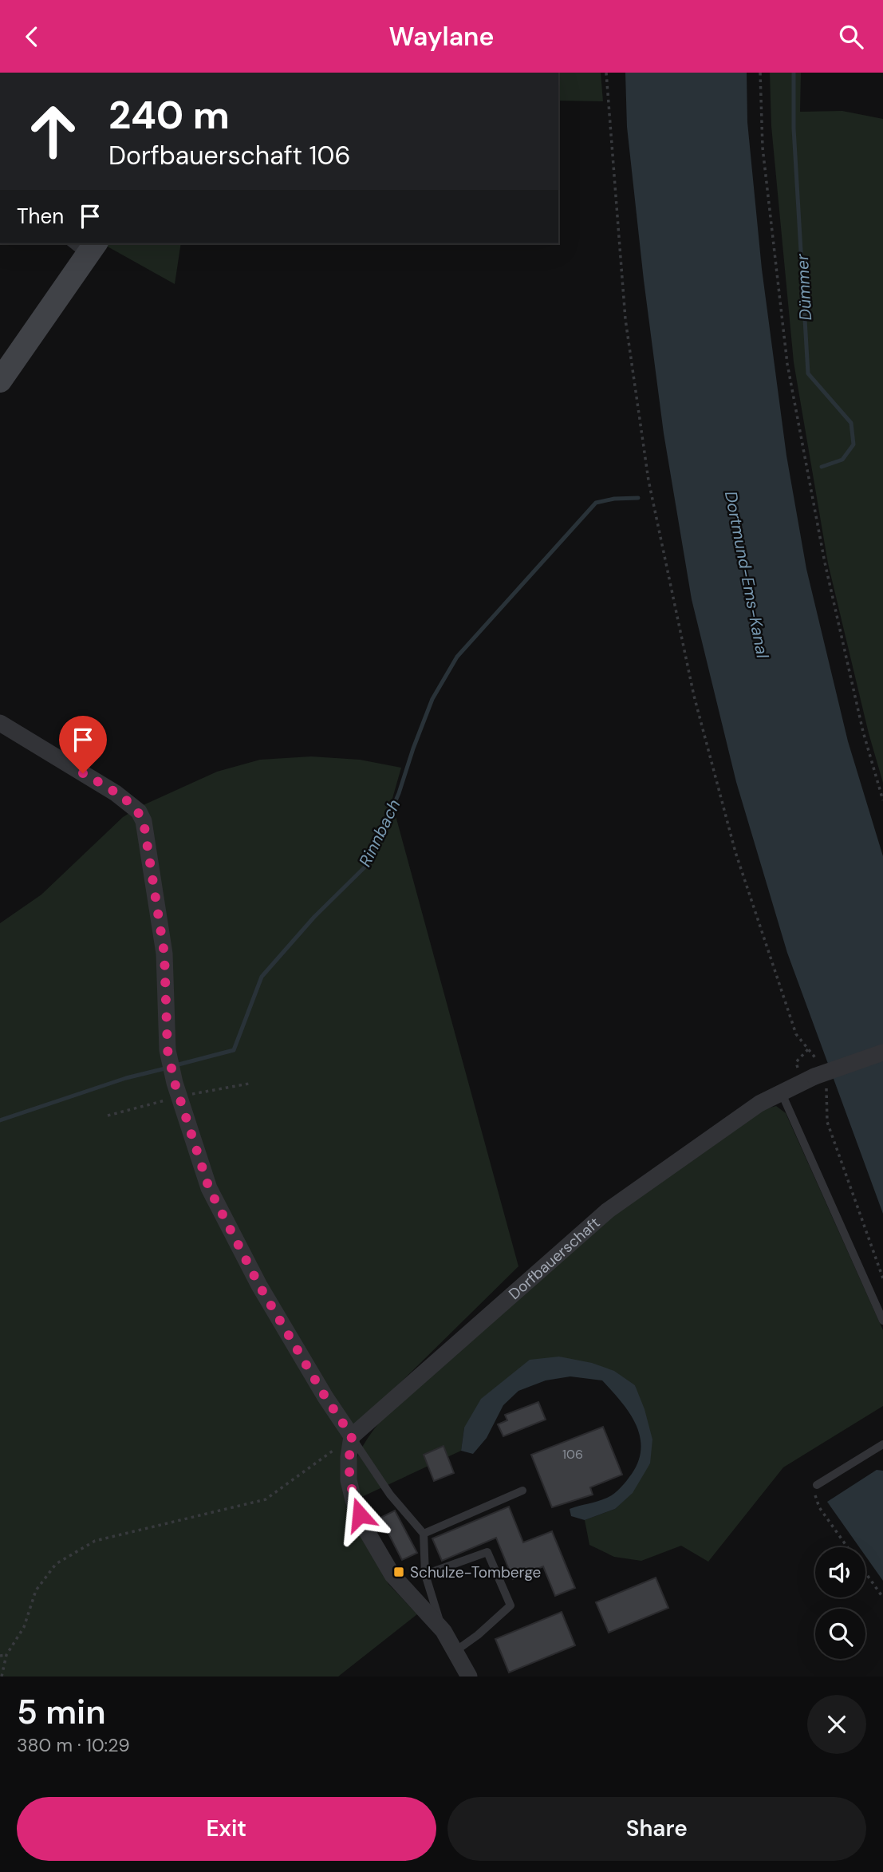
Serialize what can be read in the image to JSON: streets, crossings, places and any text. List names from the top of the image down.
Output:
{
  "streets": {
    "street": ["Dorfbauerschaft"]
  },
  "water": ["Dümmer", "Dortmund-Ems-Kanal", "Rinnbach"],
  "places": {
    "transit": ["Schulze-Tomberge"]
  },
  "house_numbers": ["106"],
  "page": {
    "header": "Waylane",
    "turn": ["240 m", "Dorfbauerschaft 106"],
    "then": "Then",
    "heading": ["5 min", "380 m · 10:29"],
    "buttons": ["Exit", "Share"]
  }
}
